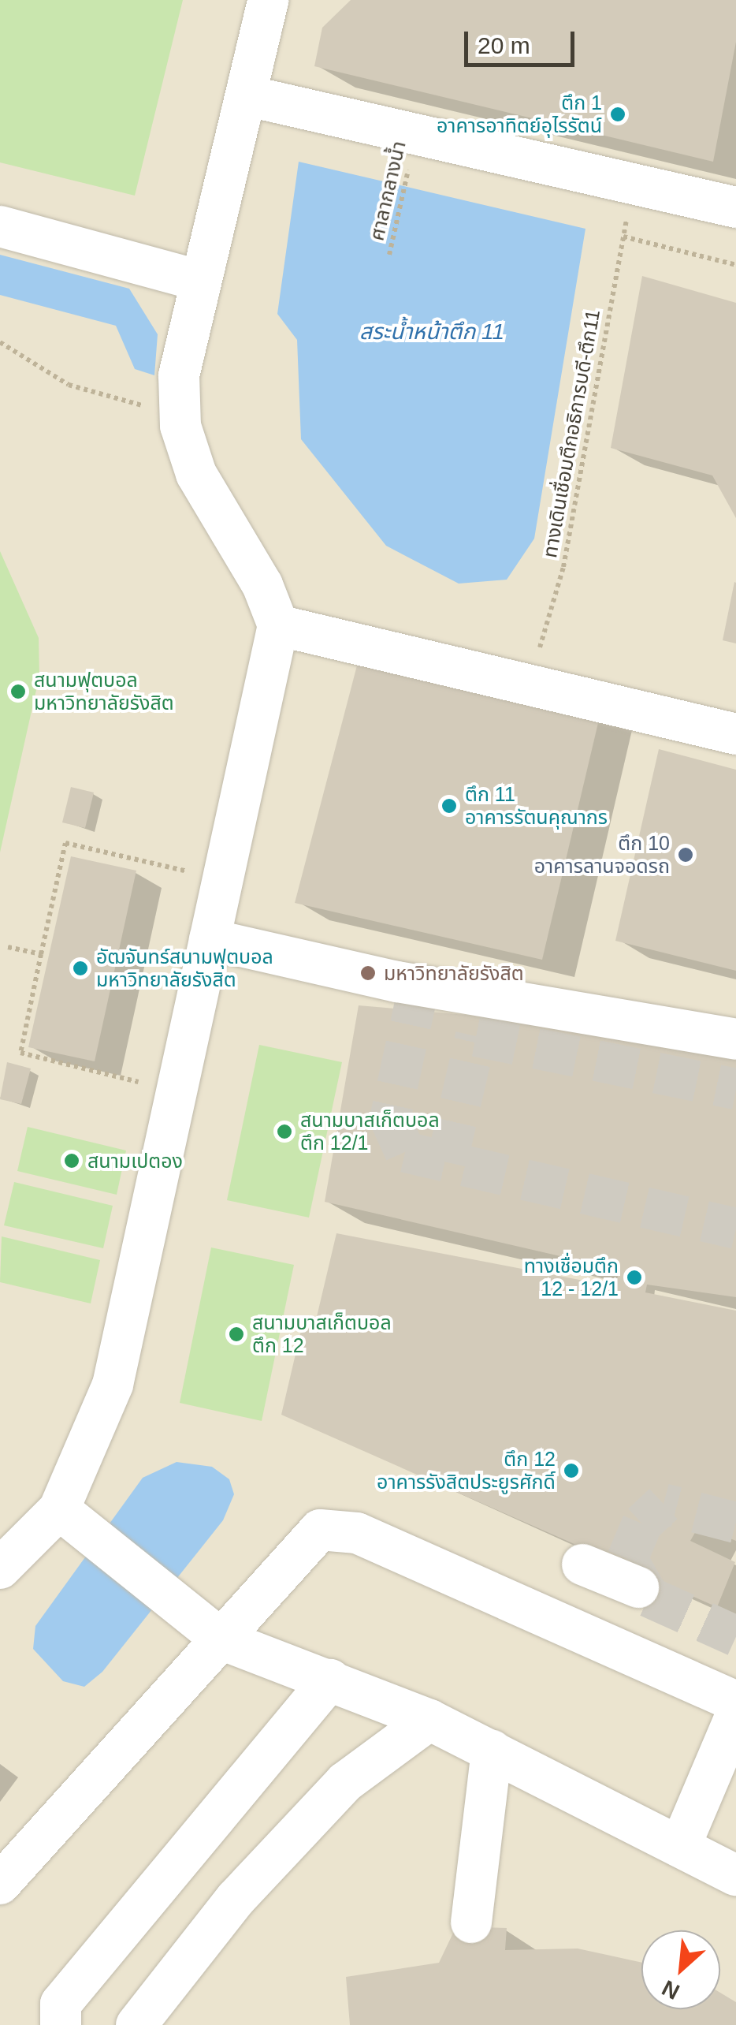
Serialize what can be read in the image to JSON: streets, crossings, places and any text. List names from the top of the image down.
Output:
{
  "streets": {
    "path": ["ศาลากลางน้ำ", "ทางเดินเชื่อมตึกอธิการบดี-ตึก11"]
  },
  "water": ["สระน้ำหน้าตึก 11"],
  "places": [
    "ตึก 1 อาคารอาทิตย์อุไรรัตน์",
    "สนามฟุตบอล มหาวิทยาลัยรังสิต",
    "ตึก 11 อาคารรัตนคุณากร",
    "ตึก 10 อาคารลานจอดรถ",
    "อัฒจันทร์สนามฟุตบอล มหาวิทยาลัยรังสิต",
    "มหาวิทยาลัยรังสิต",
    "สนามบาสเก็ตบอล ตึก 12/1",
    "สนามเปตอง",
    "ทางเชื่อมตึก 12 - 12/1",
    "สนามบาสเก็ตบอล ตึก 12",
    "ตึก 12 อาคารรังสิตประยูรศักดิ์"
  ],
  "scale_bar": "20 m",
  "north": "bottom left"
}
